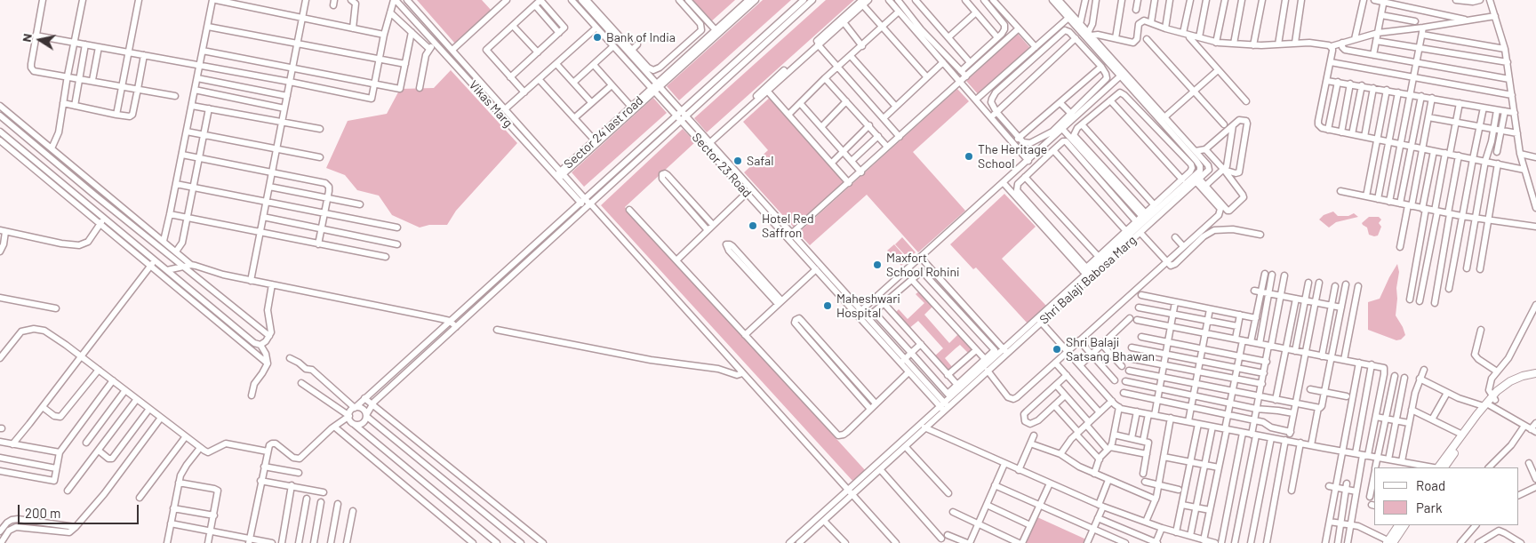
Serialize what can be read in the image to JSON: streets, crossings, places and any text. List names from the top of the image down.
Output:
{
  "streets": {
    "street": [
      "Vikas Marg",
      "Sector 24 last road",
      "Sector 23 Road",
      "Shri Balaji Babosa Marg"
    ]
  },
  "crossings": [
    ["Vikas Marg", "Sector 24 last road"],
    ["Vikas Marg", "Shri Balaji Babosa Marg"],
    ["Sector 24 last road", "Sector 23 Road"],
    ["Sector 23 Road", "Shri Balaji Babosa Marg"]
  ],
  "places": [
    "Bank of India",
    "The Heritage School",
    "Safal",
    "Hotel Red Saffron",
    "Maxfort School Rohini",
    "Maheshwari Hospital",
    "Shri Balaji Satsang Bhawan"
  ],
  "legend": ["Road", "Park"],
  "scale_bar": "200 m",
  "north": "left"
}
